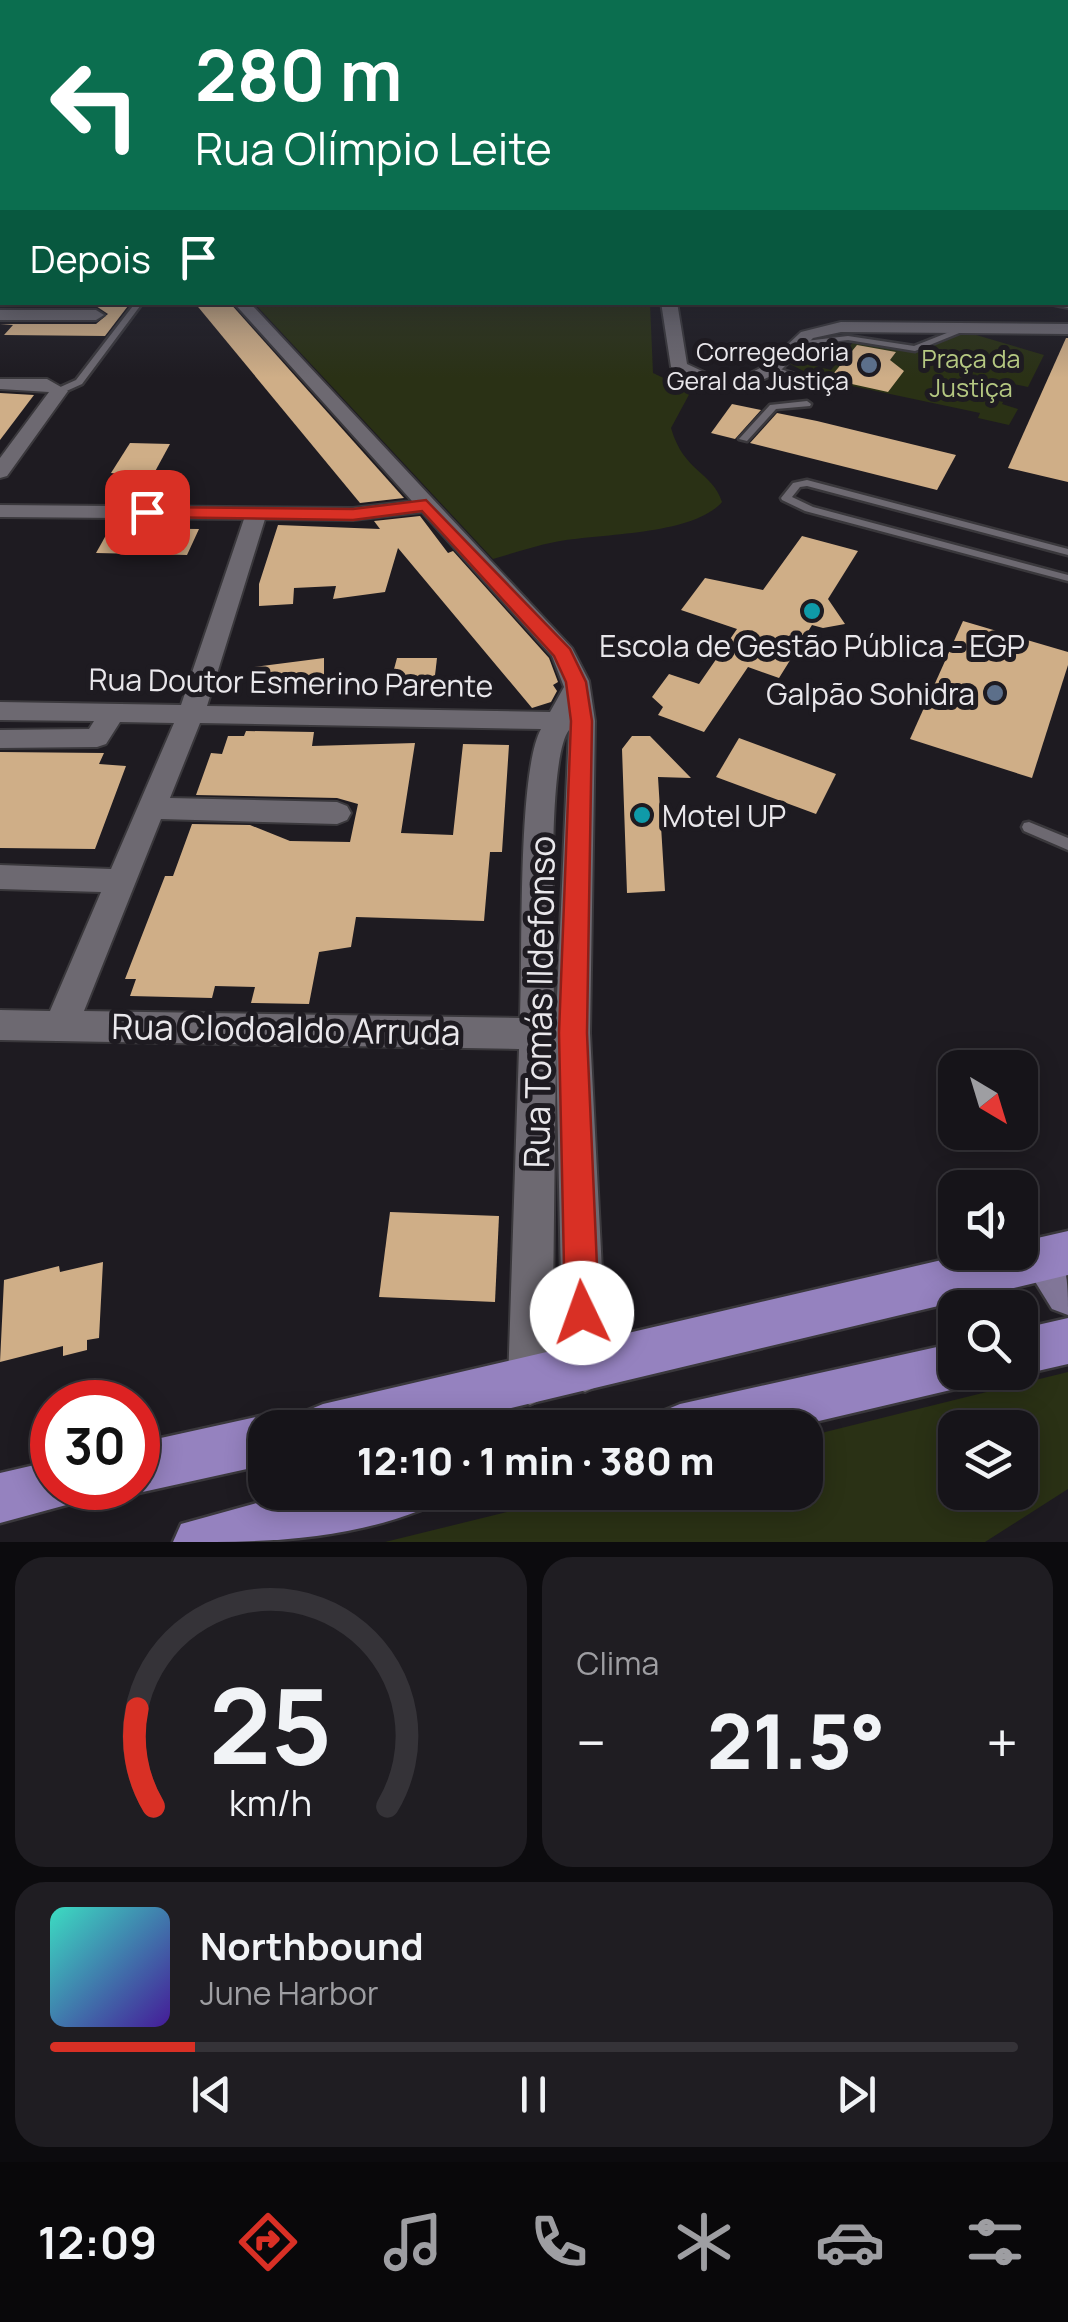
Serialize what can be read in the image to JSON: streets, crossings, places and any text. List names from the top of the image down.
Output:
{
  "streets": {
    "street": ["Rua Doutor Esmerino Parente", "Rua Tomás Ildefonso", "Rua Clodoaldo Arruda"]
  },
  "crossings": [
    ["Rua Doutor Esmerino Parente", "Rua Tomás Ildefonso"],
    ["Rua Tomás Ildefonso", "Rua Clodoaldo Arruda"]
  ],
  "parks": ["Praça da Justiça"],
  "places": [
    "Corregedoria Geral da Justiça",
    "Escola de Gestão Pública - EGP",
    "Galpão Sohidra",
    "Motel UP"
  ],
  "north": "bottom right",
  "page": {
    "turn": ["280 m", "Rua Olímpio Leite"],
    "then": "Depois",
    "limit": "30",
    "trip": "12:10 · 1 min · 380 m",
    "tile": "Clima",
    "heat": ["−", "21.5°", "+"],
    "song": ["Northbound", "June Harbor"],
    "tabs": "12:09",
    "gauge": ["25", "km/h"]
  }
}
